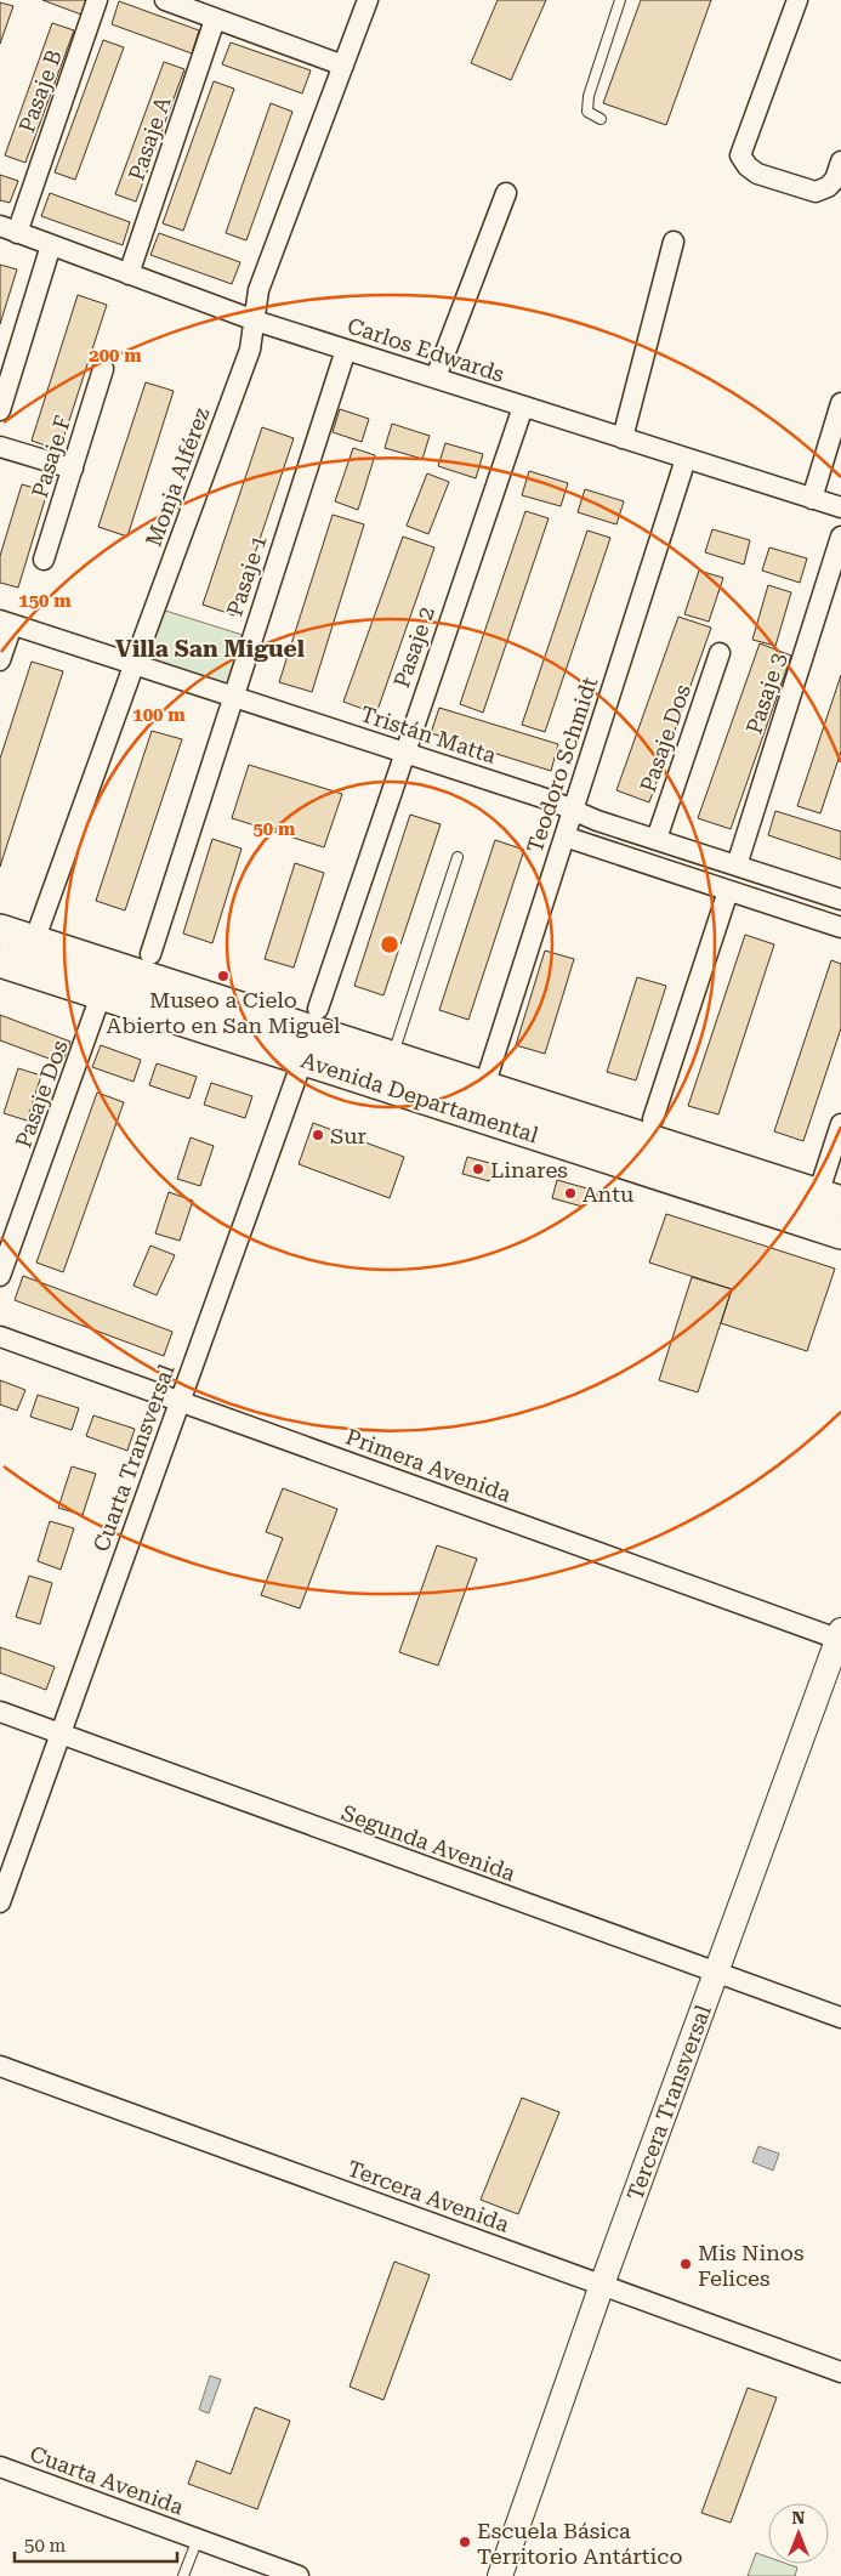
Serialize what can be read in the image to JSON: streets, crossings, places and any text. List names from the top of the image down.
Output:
{
  "streets": {
    "main road": ["Avenida Departamental"],
    "street": [
      "Pasaje B",
      "Pasaje A",
      "Carlos Edwards",
      "Pasaje F",
      "Monja Alférez",
      "Pasaje 1",
      "Pasaje 2",
      "Pasaje 3",
      "Tristán Matta",
      "Pasaje Dos",
      "Teodoro Schmidt",
      "Cuarta Transversal",
      "Primera Avenida",
      "Segunda Avenida",
      "Tercera Transversal",
      "Tercera Avenida",
      "Cuarta Avenida"
    ]
  },
  "crossings": [
    ["Pasaje B", "Carlos Edwards"],
    ["Pasaje A", "Carlos Edwards"],
    ["Carlos Edwards", "Monja Alférez"],
    ["Carlos Edwards", "Pasaje 1"],
    ["Carlos Edwards", "Pasaje 2"],
    ["Carlos Edwards", "Teodoro Schmidt"],
    ["Monja Alférez", "Tristán Matta"],
    ["Monja Alférez", "Avenida Departamental"],
    ["Pasaje 1", "Tristán Matta"],
    ["Pasaje 2", "Tristán Matta"],
    ["Pasaje 2", "Avenida Departamental"],
    ["Pasaje 2", "Cuarta Transversal"],
    ["Pasaje 3", "Tristán Matta"],
    ["Tristán Matta", "Pasaje Dos"],
    ["Tristán Matta", "Teodoro Schmidt"],
    ["Pasaje Dos", "Avenida Departamental"],
    ["Teodoro Schmidt", "Avenida Departamental"],
    ["Avenida Departamental", "Cuarta Transversal"],
    ["Cuarta Transversal", "Primera Avenida"],
    ["Cuarta Transversal", "Segunda Avenida"],
    ["Primera Avenida", "Tercera Transversal"],
    ["Segunda Avenida", "Tercera Transversal"],
    ["Tercera Transversal", "Tercera Avenida"]
  ],
  "districts": ["Villa San Miguel"],
  "places": [
    "Museo a Cielo Abierto en San Miguel",
    "Sur",
    "Linares",
    "Antu",
    "Mis Ninos Felices",
    "Escuela Básica Territorio Antártico"
  ],
  "scale_bar": "50 m",
  "north": "top",
  "rings": [
    "200 m",
    "150 m",
    "100 m",
    "50 m"
  ]
}
